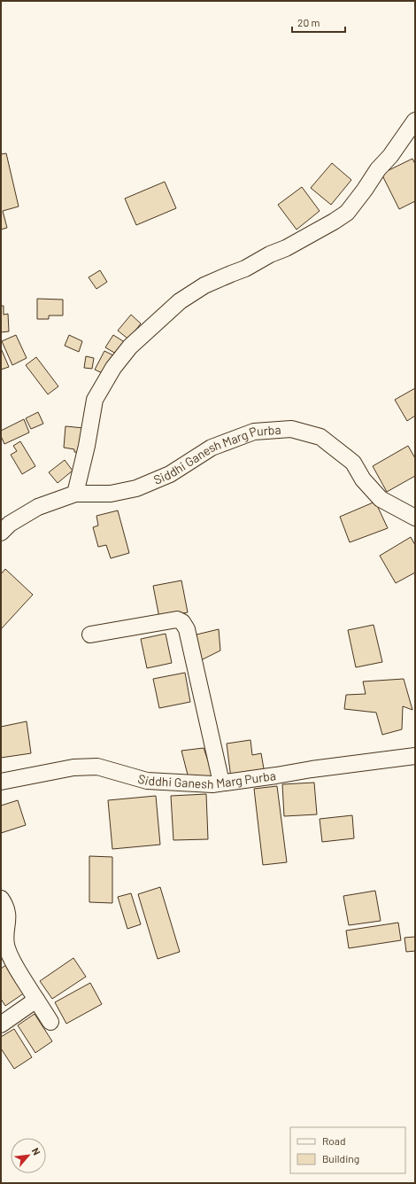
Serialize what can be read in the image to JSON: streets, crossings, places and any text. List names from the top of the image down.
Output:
{
  "streets": {
    "street": ["Siddhi Ganesh Marg Purba"]
  },
  "legend": ["Road", "Building"],
  "scale_bar": "20 m",
  "north": "top right"
}
